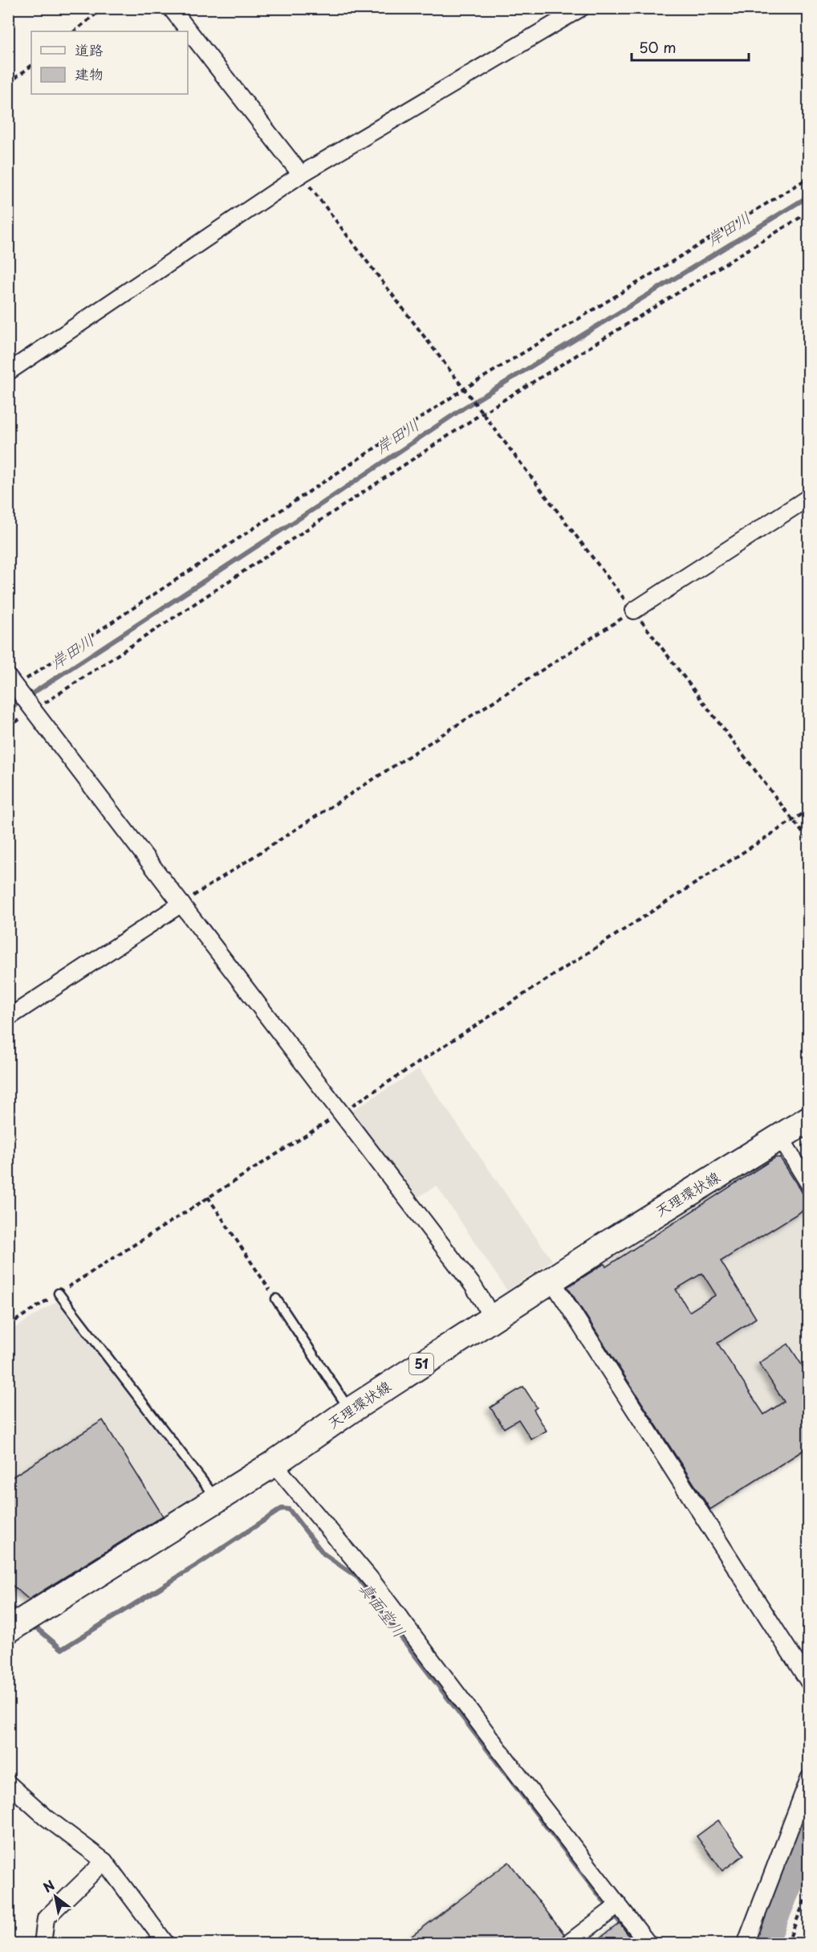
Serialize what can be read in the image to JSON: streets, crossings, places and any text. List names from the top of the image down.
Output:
{
  "streets": {
    "main road": ["天理環状線", "51"]
  },
  "water": ["岸田川", "真面堂川"],
  "legend": ["道路", "建物"],
  "scale_bar": "50 m",
  "north": "top left"
}
